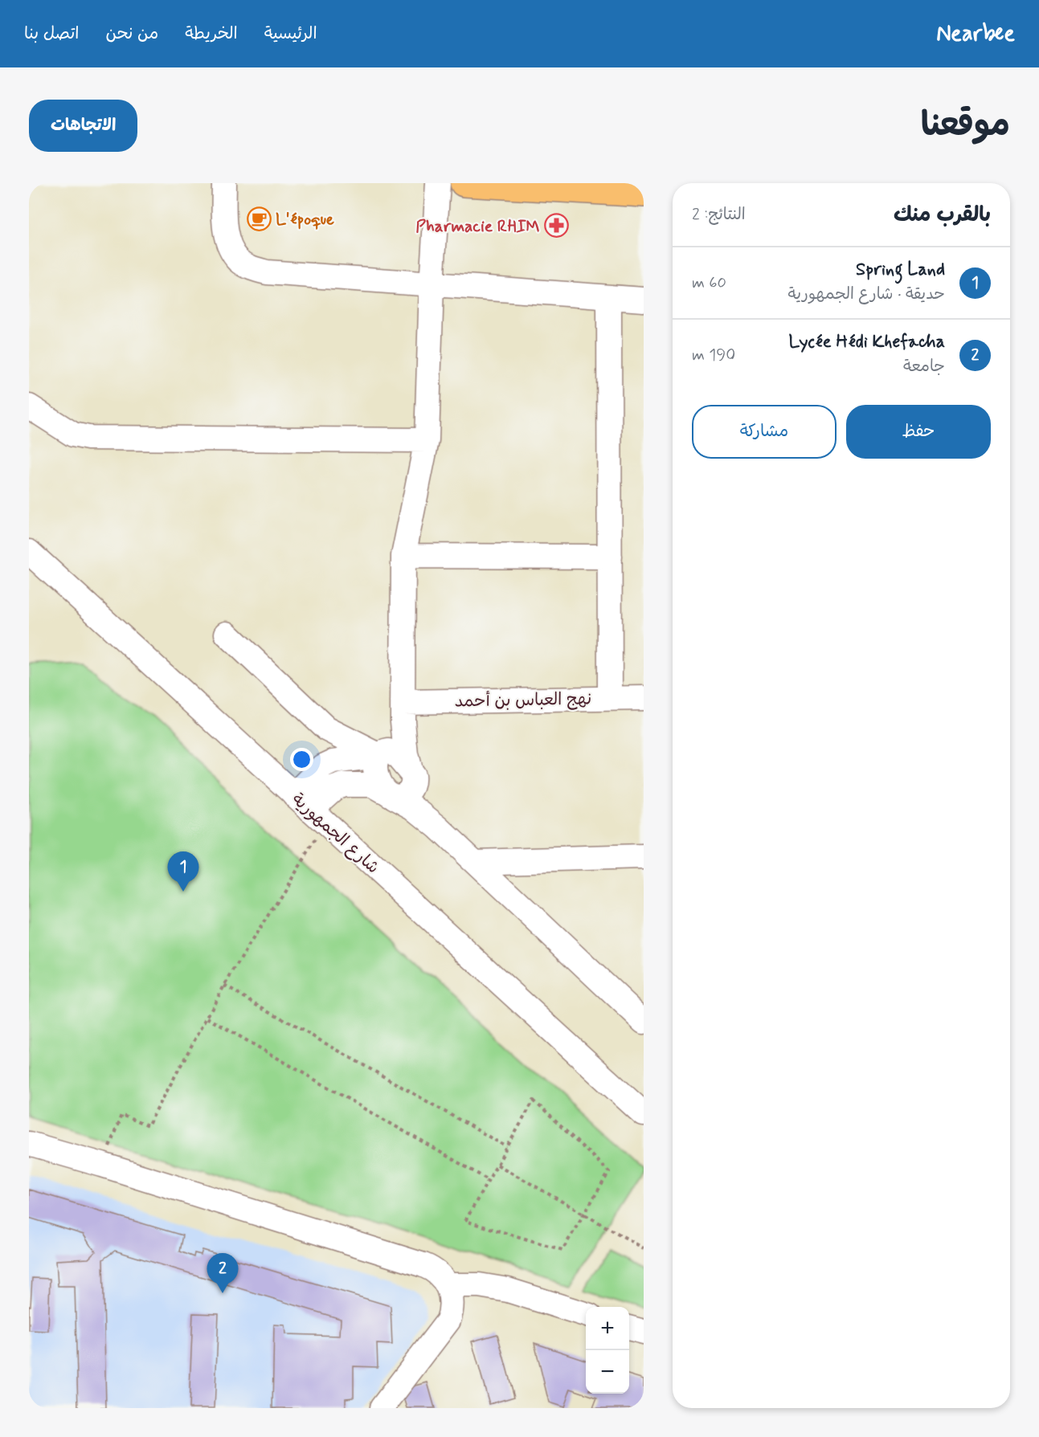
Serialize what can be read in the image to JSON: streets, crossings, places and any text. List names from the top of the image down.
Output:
{
  "streets": {
    "street": ["نهج العباس بن أحمد", "شارع الجمهورية"]
  },
  "places": {
    "cafe": ["L'époque"],
    "pharmacy": ["Pharmacie RHIM"]
  },
  "page": {
    "header": "Nearbee",
    "nav": [
      "الرئيسية",
      "الخريطة",
      "من نحن",
      "اتصل بنا"
    ],
    "title": "موقعنا",
    "buttons": [
      "الاتجاهات",
      ["حفظ", "مشاركة"]
    ],
    "heading": ["بالقرب منك", "النتائج: 2"],
    "list": [
      {
        "mark": "1",
        "name": "Spring Land",
        "note": "حديقة · شارع الجمهورية",
        "value": "60 m"
      },
      {
        "mark": "2",
        "name": "Lycée Hédi Khefacha",
        "note": "جامعة",
        "value": "190 m"
      }
    ],
    "pins": ["1", "2"],
    "map_buttons": ["+", "−"]
  }
}
